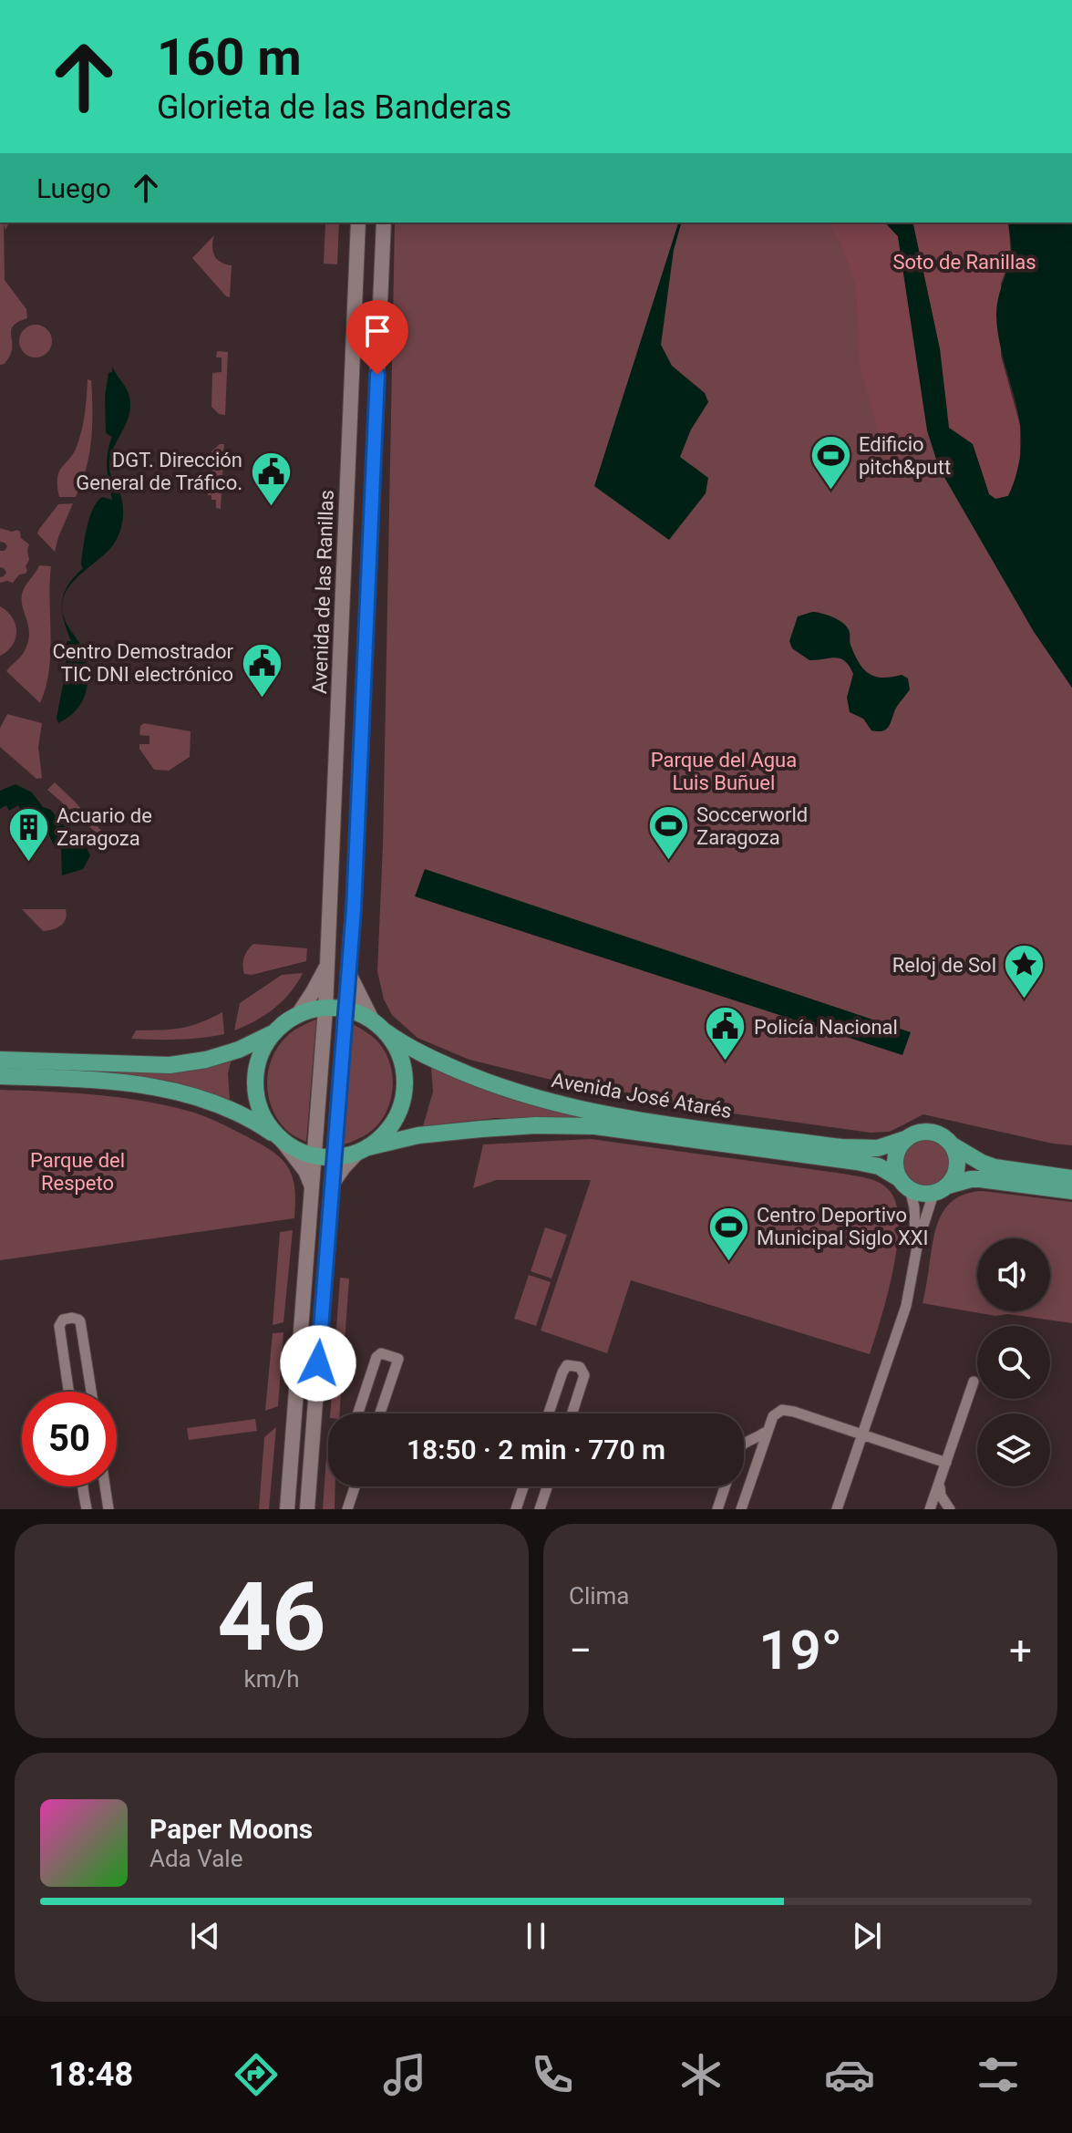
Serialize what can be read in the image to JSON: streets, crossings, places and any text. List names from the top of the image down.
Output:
{
  "streets": {
    "main road": ["Avenida de las Ranillas", "Avenida José Atarés"]
  },
  "crossings": [
    ["Avenida de las Ranillas", "Avenida José Atarés"]
  ],
  "parks": ["Soto de Ranillas", "Parque del Agua Luis Buñuel", "Parque del Respeto"],
  "places": {
    "sports": ["Edificio pitch&putt", "Soccerworld Zaragoza", "Centro Deportivo Municipal Siglo XXI"],
    "public building": ["DGT. Dirección General de Tráfico.", "Centro Demostrador TIC DNI electrónico", "Policía Nacional"],
    "building": ["Acuario de Zaragoza"],
    "place": ["Reloj de Sol"]
  },
  "page": {
    "turn": ["160 m", "Glorieta de las Banderas"],
    "then": "Luego",
    "limit": "50",
    "trip": "18:50 · 2 min · 770 m",
    "tile": [
      ["46", "km/h"],
      "Clima"
    ],
    "heat": ["−", "19°", "+"],
    "song": ["Paper Moons", "Ada Vale"],
    "tabs": "18:48"
  }
}
